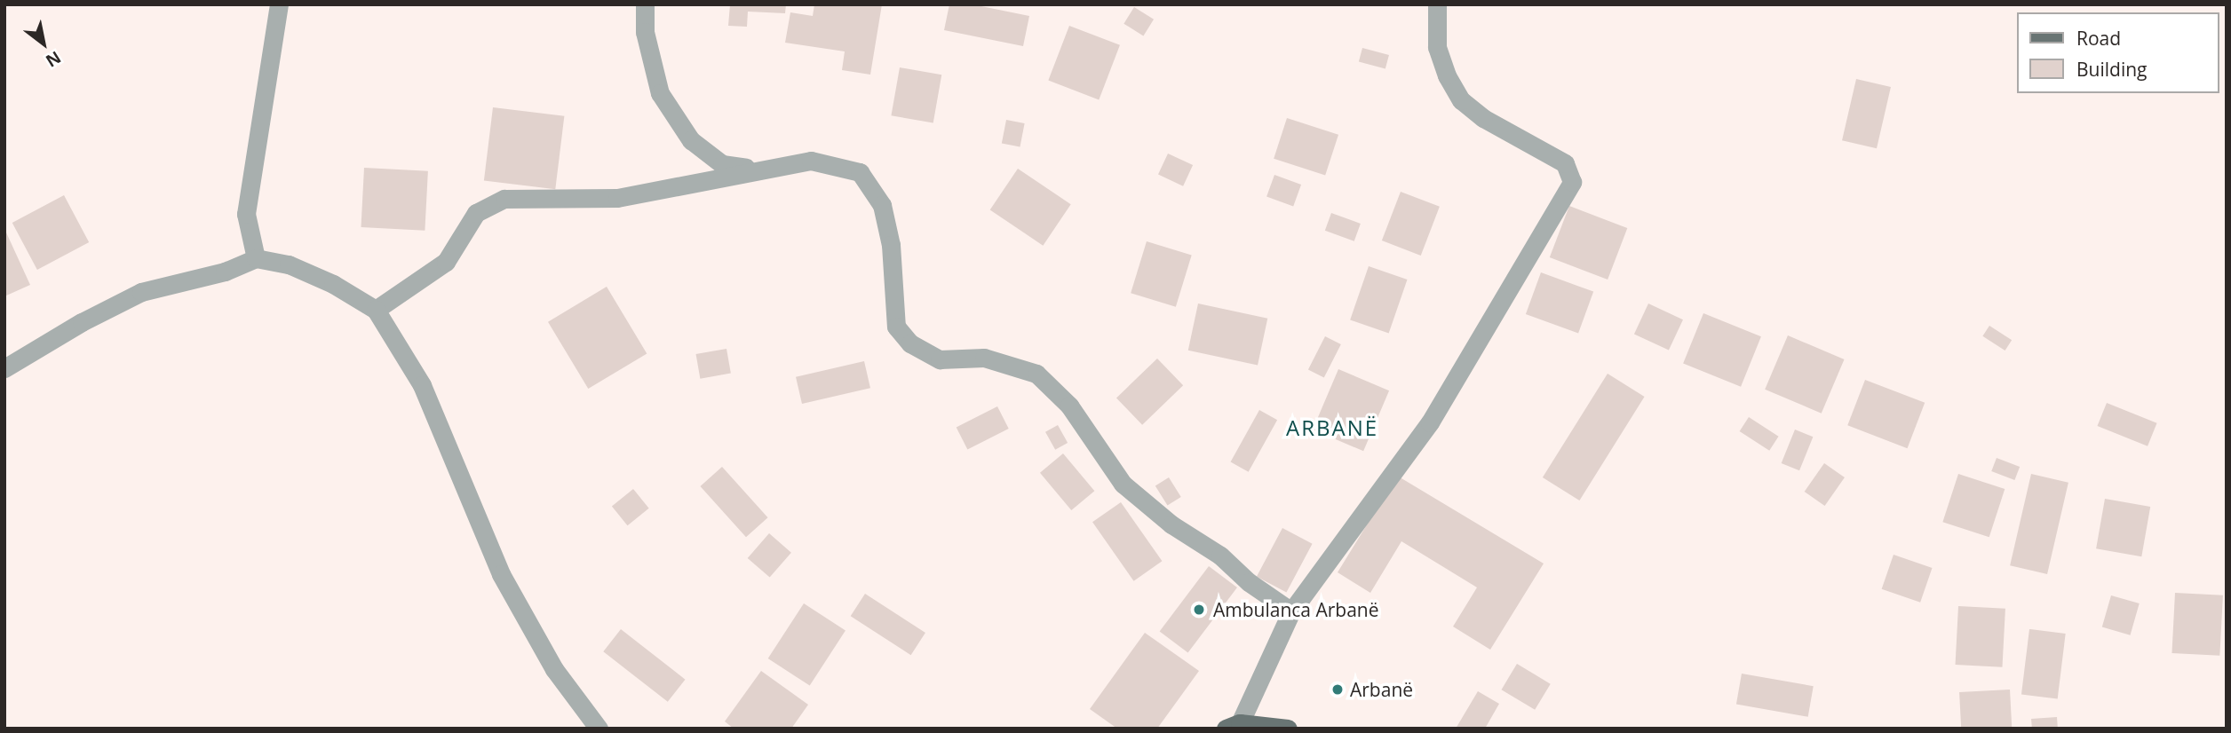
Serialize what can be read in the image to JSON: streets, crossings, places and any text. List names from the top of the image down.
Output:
{
  "districts": ["ARBANË"],
  "places": ["Ambulanca Arbanë", "Arbanë"],
  "legend": ["Road", "Building"],
  "north": "bottom right"
}
